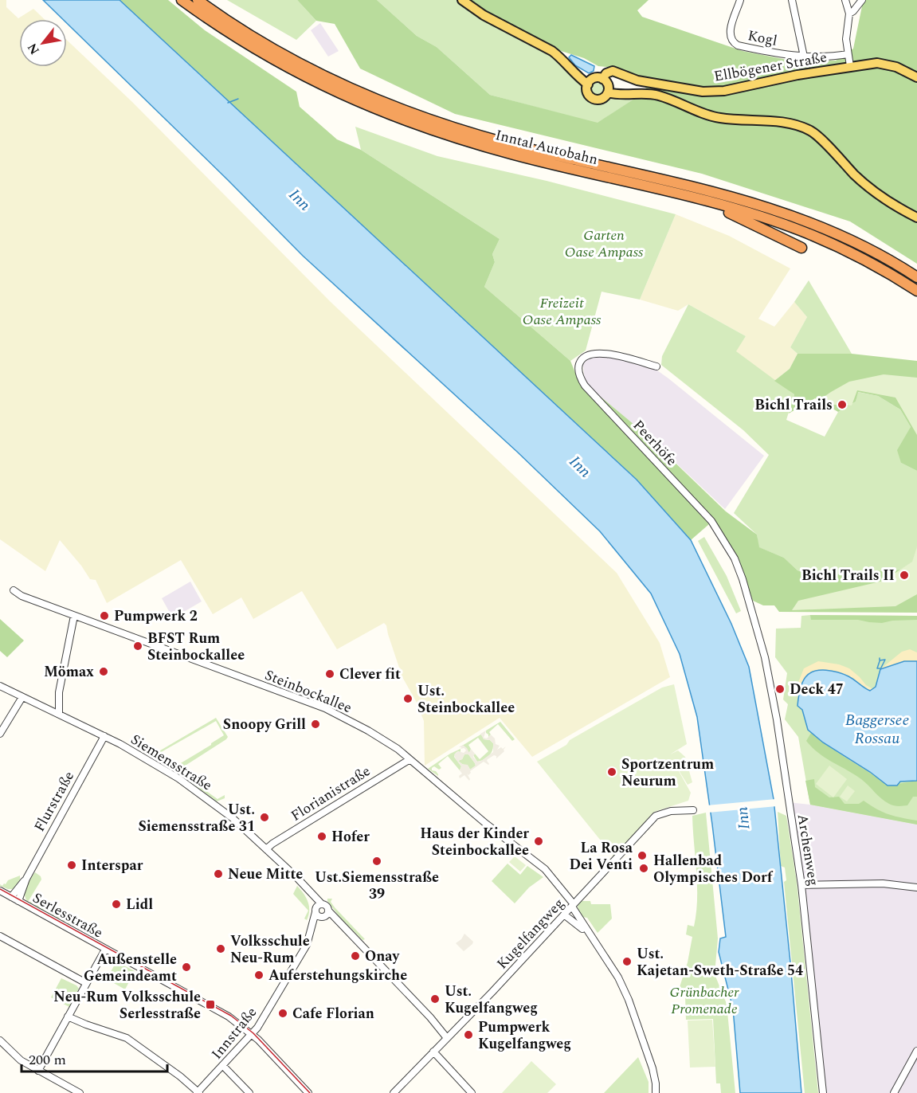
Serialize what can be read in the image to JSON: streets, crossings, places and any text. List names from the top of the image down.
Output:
{
  "streets": {
    "highway": ["Inntal Autobahn"],
    "main road": ["Ellbögener Straße"],
    "street": [
      "Kogl",
      "Peerhöfe",
      "Steinbockallee",
      "Siemensstraße",
      "Florianistraße",
      "Flurstraße",
      "Archenweg",
      "Serlesstraße",
      "Kugelfangweg",
      "Innstraße"
    ]
  },
  "crossings": [
    ["Peerhöfe", "Archenweg"],
    ["Steinbockallee", "Florianistraße"],
    ["Steinbockallee", "Kugelfangweg"],
    ["Siemensstraße", "Florianistraße"],
    ["Siemensstraße", "Flurstraße"],
    ["Siemensstraße", "Innstraße"],
    ["Flurstraße", "Serlesstraße"],
    ["Serlesstraße", "Innstraße"]
  ],
  "water": ["Inn", "Baggersee Rossau"],
  "parks": ["Garten Oase Ampass", "Freizeit Oase Ampass", "Grünbacher Promenade"],
  "places": {
    "other": [
      "Bichl Trails",
      "Bichl Trails II",
      "Pumpwerk 2",
      "BFST Rum Steinbockallee",
      "Mömax",
      "Clever fit",
      "Deck 47",
      "Ust. Steinbockallee",
      "Snoopy Grill",
      "Sportzentrum Neurum",
      "Ust. Siemensstraße 31",
      "Hofer",
      "Haus der Kinder Steinbockallee",
      "La Rosa Dei Venti",
      "Ust.Siemensstraße 39",
      "Interspar",
      "Hallenbad Olympisches Dorf",
      "Neue Mitte",
      "Lidl",
      "Volksschule Neu-Rum",
      "Onay",
      "Ust. Kajetan-Sweth-Straße 54",
      "Außenstelle Gemeindeamt",
      "Auferstehungskirche",
      "Ust. Kugelfangweg",
      "Cafe Florian",
      "Pumpwerk Kugelfangweg"
    ],
    "transit": ["Neu-Rum Volksschule Serlesstraße"]
  },
  "scale_bar": "200 m",
  "north": "bottom left"
}
